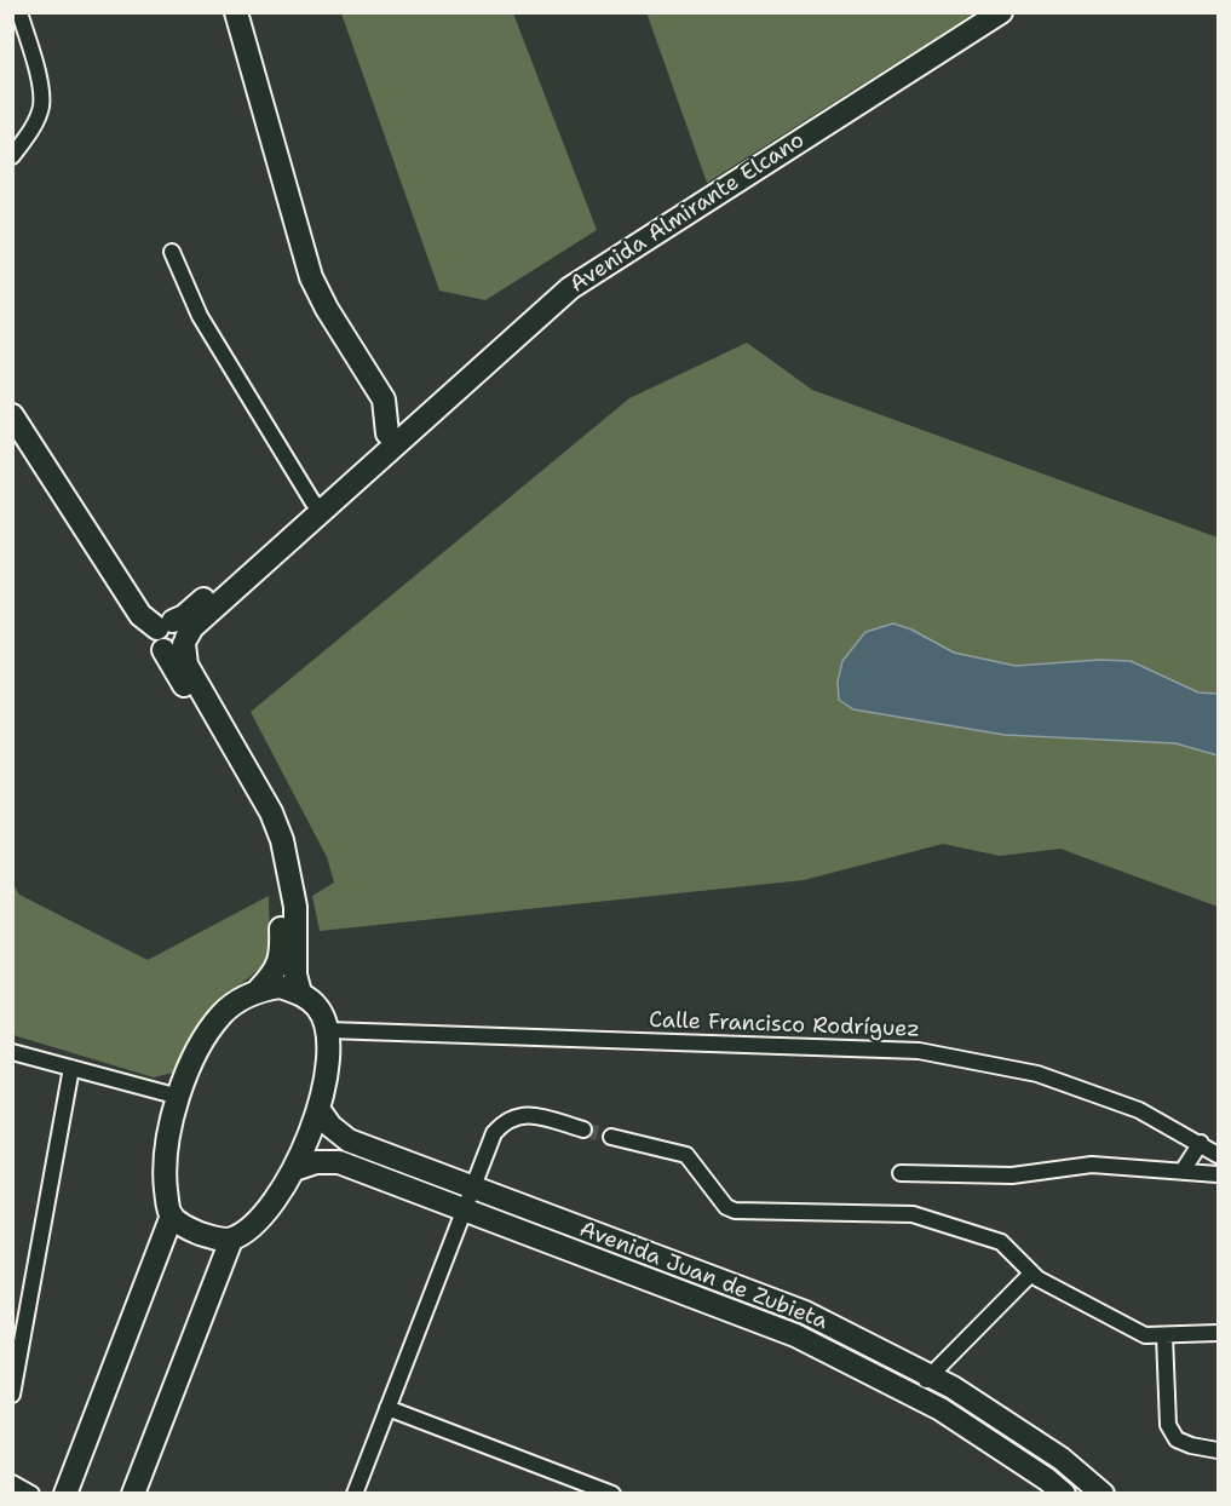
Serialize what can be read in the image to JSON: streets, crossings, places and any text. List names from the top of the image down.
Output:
{
  "streets": {
    "street": ["Avenida Almirante Elcano", "Calle Francisco Rodríguez", "Avenida Juan de Zubieta"]
  }
}
